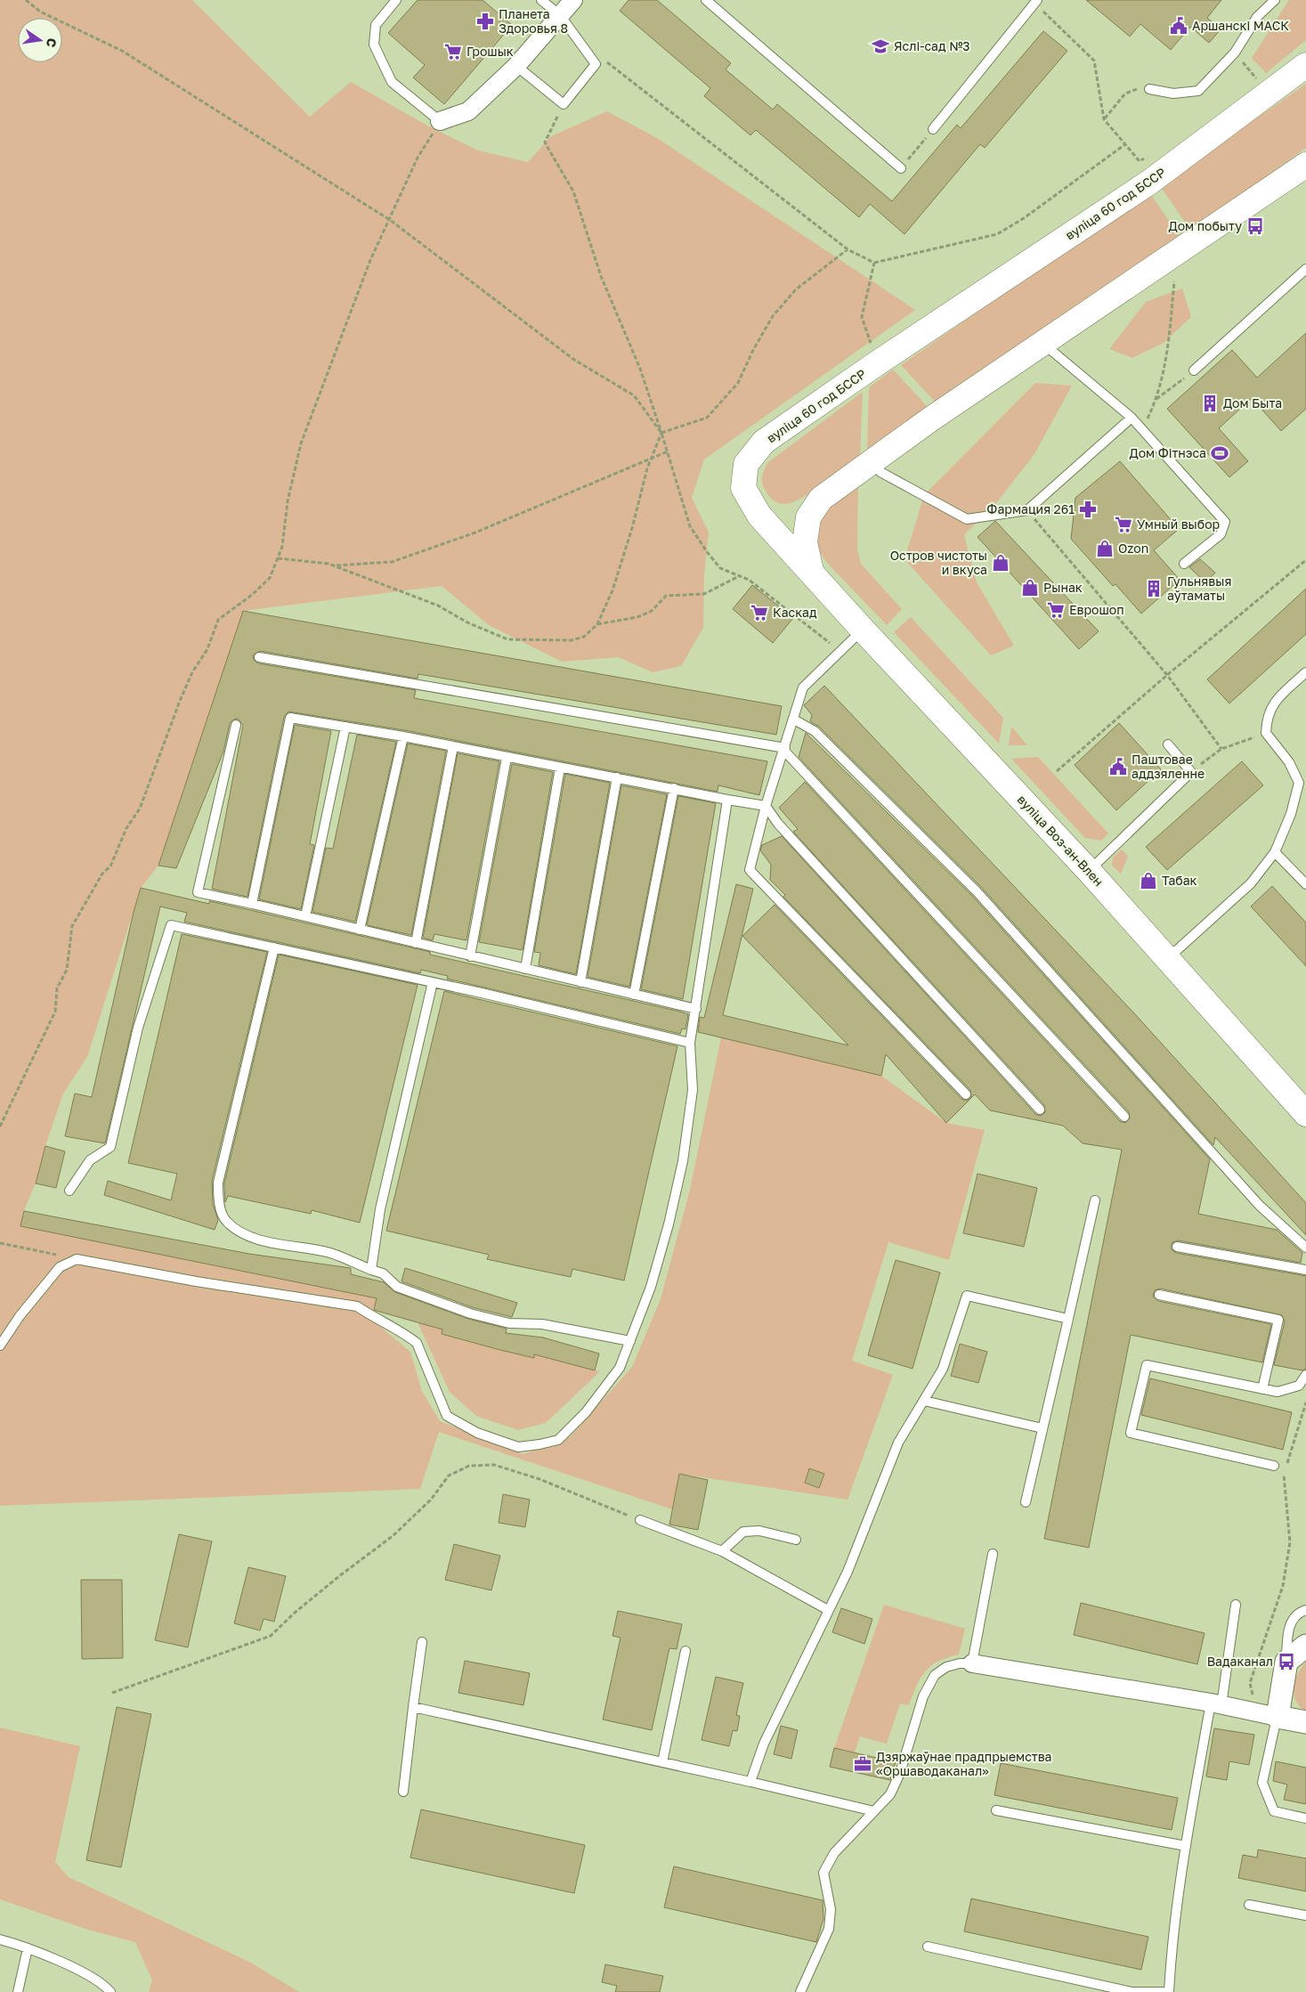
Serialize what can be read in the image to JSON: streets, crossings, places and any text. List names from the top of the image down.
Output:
{
  "streets": {
    "main road": ["вуліца 60 год БССР", "вуліца Воз-ан-Влен"]
  },
  "crossings": [
    ["вуліца 60 год БССР", "вуліца Воз-ан-Влен"]
  ],
  "places": {
    "pharmacy": ["Планета Здоровья 8", "Фармация 261"],
    "public building": ["Аршанскі МАСК", "Паштовае аддзяленне"],
    "school or university": ["Яслі-сад №3"],
    "supermarket": [
      "Грошык",
      "Умный выбор",
      "Еврошоп",
      "Каскад"
    ],
    "bus stop": ["Дом побыту", "Вадаканал"],
    "building": ["Дом Быта", "Гульнявыя аўтаматы"],
    "sports": ["Дом Фітнэса"],
    "shop": [
      "Ozon",
      "Остров чистоты и вкуса",
      "Рынак",
      "Табак"
    ],
    "office": ["Дзяржаўнае прадпрыемства «Оршаводаканал»"]
  },
  "north": "right"
}
